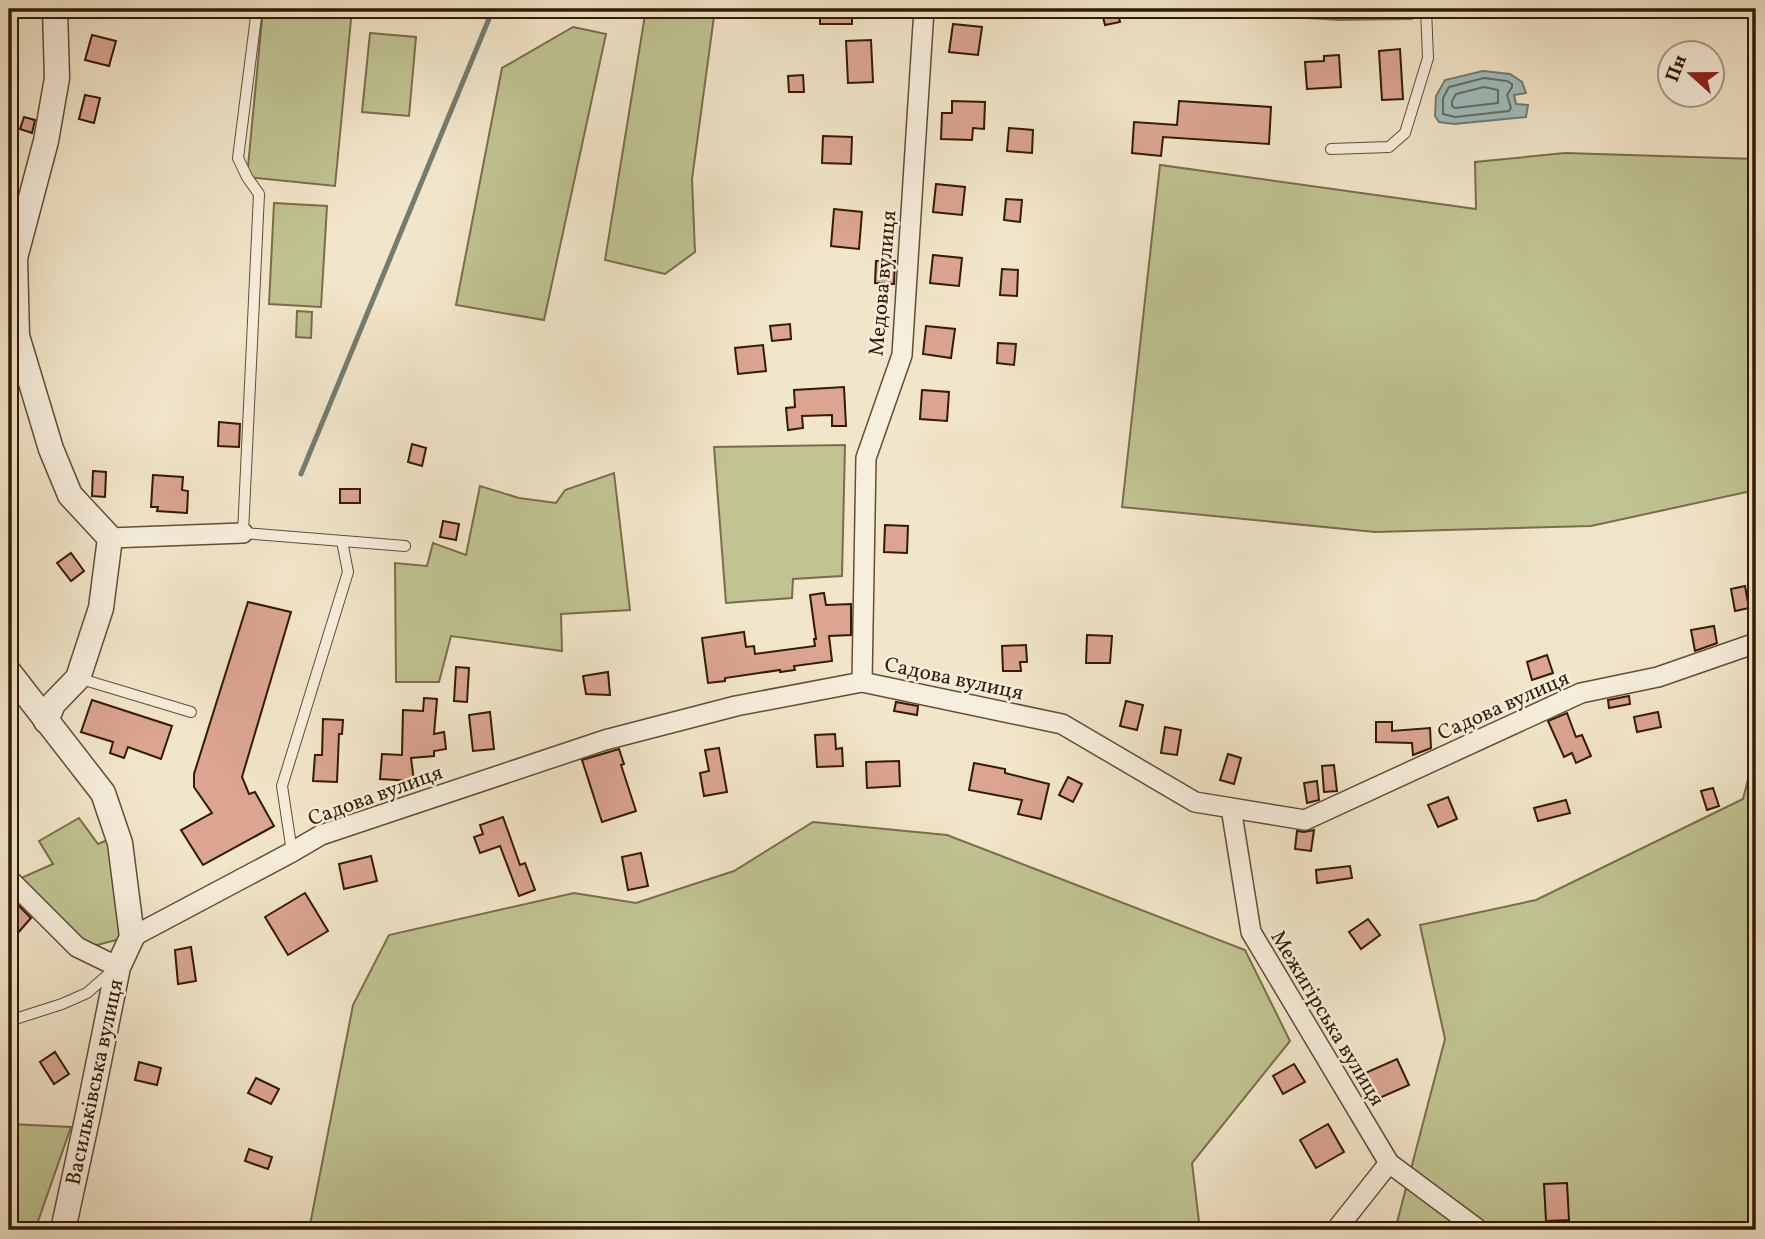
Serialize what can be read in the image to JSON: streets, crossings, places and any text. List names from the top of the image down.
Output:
{
  "streets": {
    "street": [
      "Медова вулиця",
      "Садова вулиця",
      "Межигірська вулиця",
      "Васильківська вулиця"
    ]
  },
  "crossings": [
    ["Медова вулиця", "Садова вулиця"],
    ["Садова вулиця", "Межигірська вулиця"],
    ["Садова вулиця", "Васильківська вулиця"]
  ],
  "north": "left"
}
